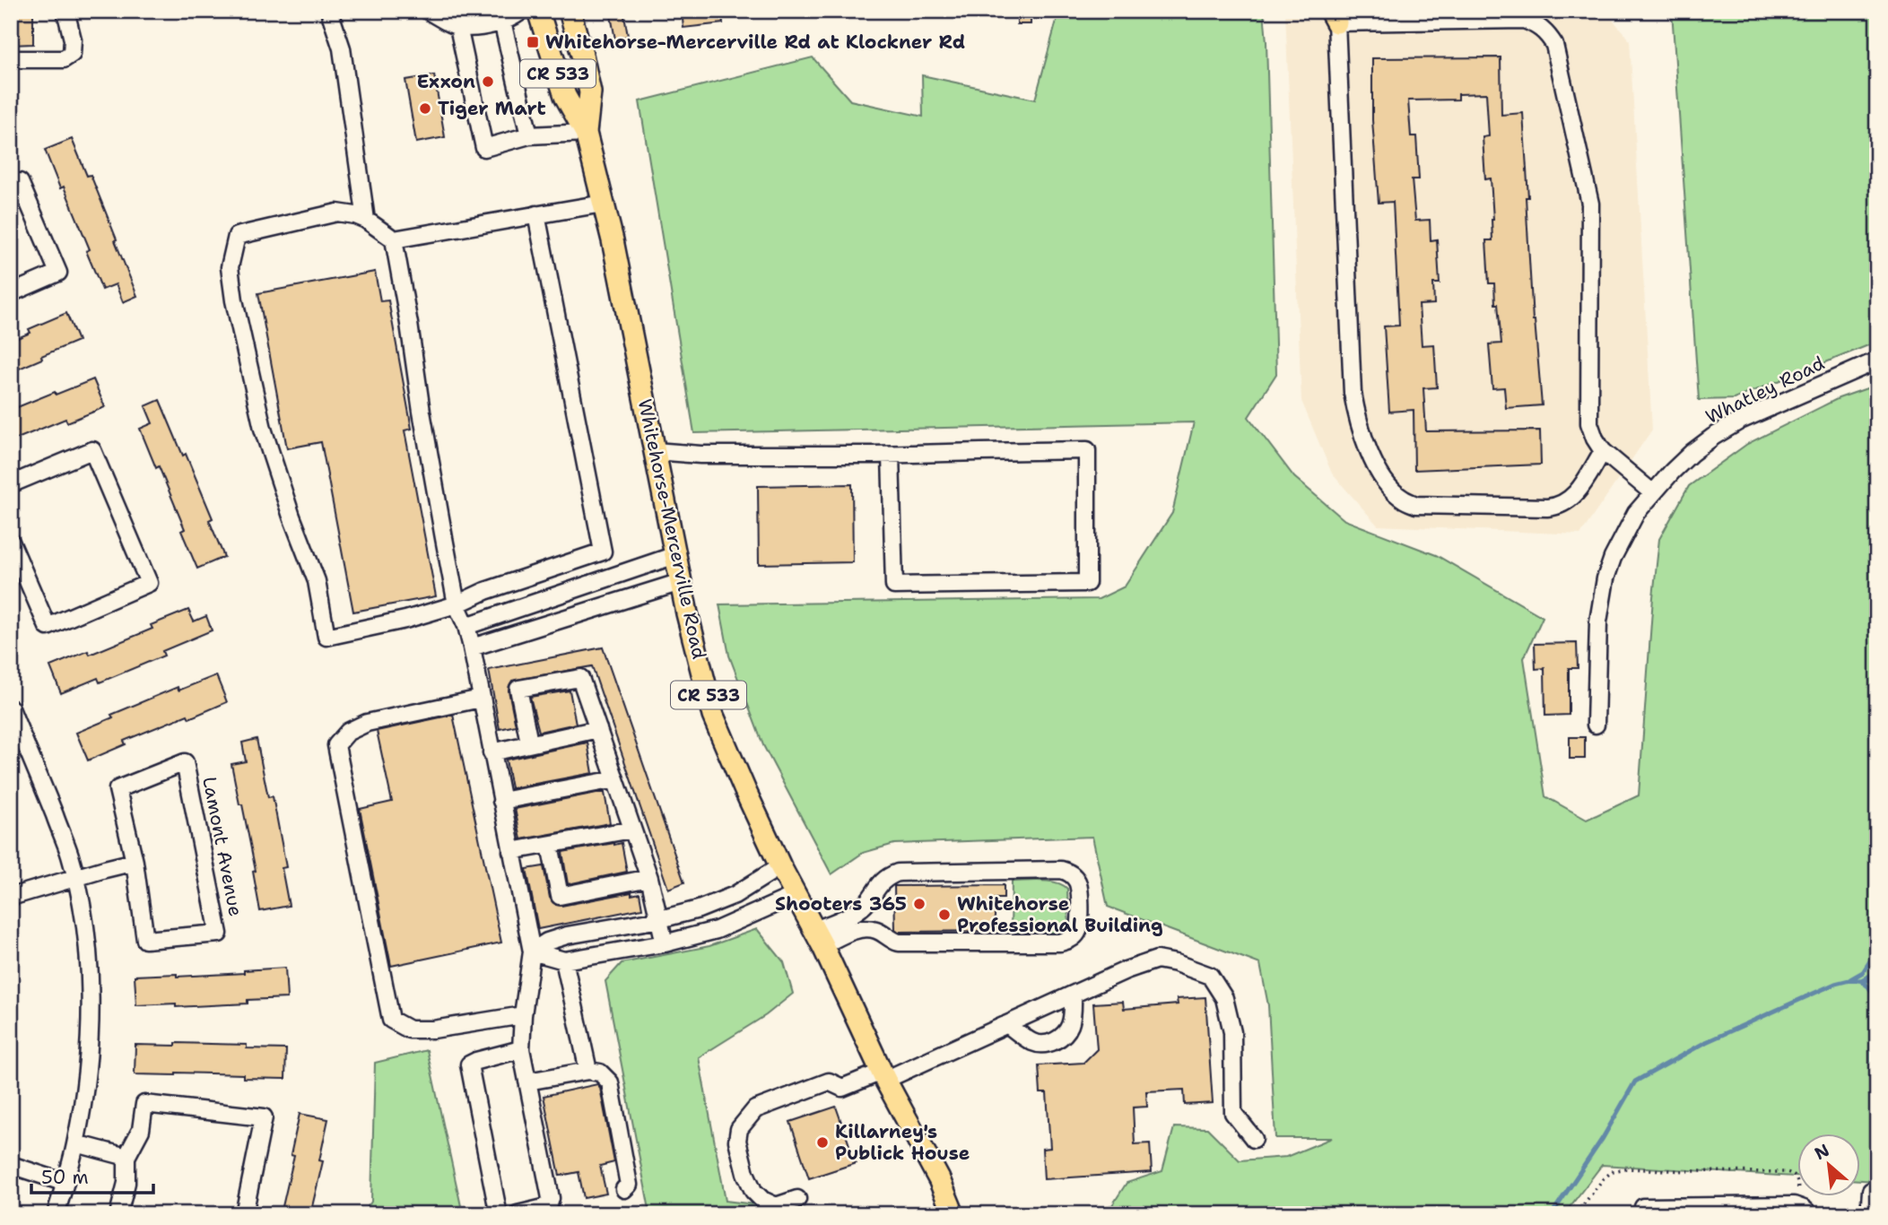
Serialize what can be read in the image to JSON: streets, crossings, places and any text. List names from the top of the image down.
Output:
{
  "streets": {
    "main road": ["CR 533", "Whitehorse-Mercerville Road"],
    "street": ["Whatley Road", "Lamont Avenue"]
  },
  "places": {
    "transit": ["Whitehorse-Mercerville Rd at Klockner Rd"],
    "other": [
      "Exxon",
      "Tiger Mart",
      "Shooters 365",
      "Whitehorse Professional Building",
      "Killarney's Publick House"
    ]
  },
  "scale_bar": "50 m",
  "north": "top left"
}
